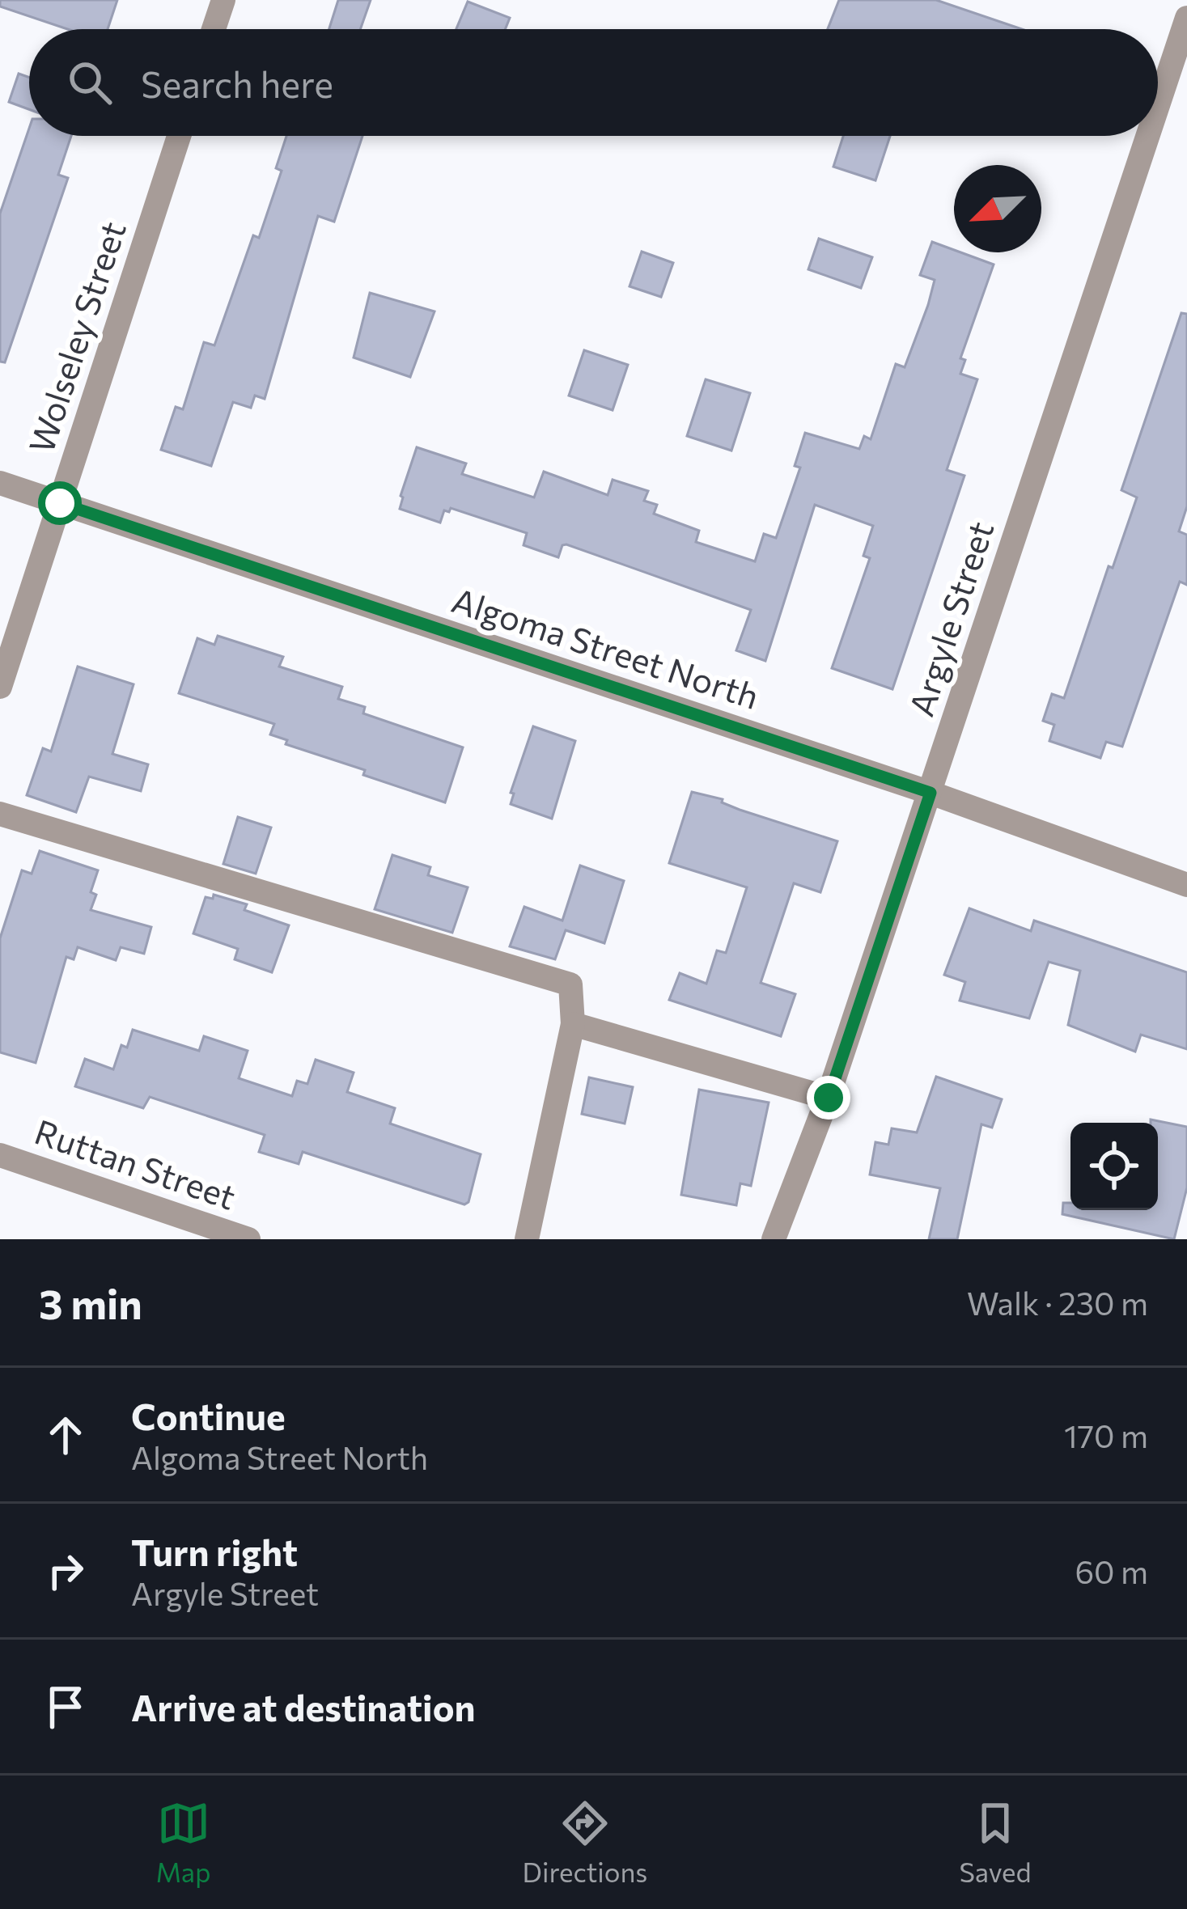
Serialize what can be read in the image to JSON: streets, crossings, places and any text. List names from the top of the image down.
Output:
{
  "streets": {
    "street": [
      "Wolseley Street",
      "Argyle Street",
      "Algoma Street North",
      "Ruttan Street"
    ]
  },
  "crossings": [
    ["Wolseley Street", "Algoma Street North"],
    ["Argyle Street", "Algoma Street North"]
  ],
  "north": "bottom left",
  "page": {
    "search": "Search here",
    "heading": ["3 min", "Walk · 230 m"],
    "list": [
      ["Continue", "Algoma Street North", "170 m"],
      ["Turn right", "Argyle Street", "60 m"],
      "Arrive at destination"
    ],
    "nav": ["Map", "Directions", "Saved"]
  }
}
